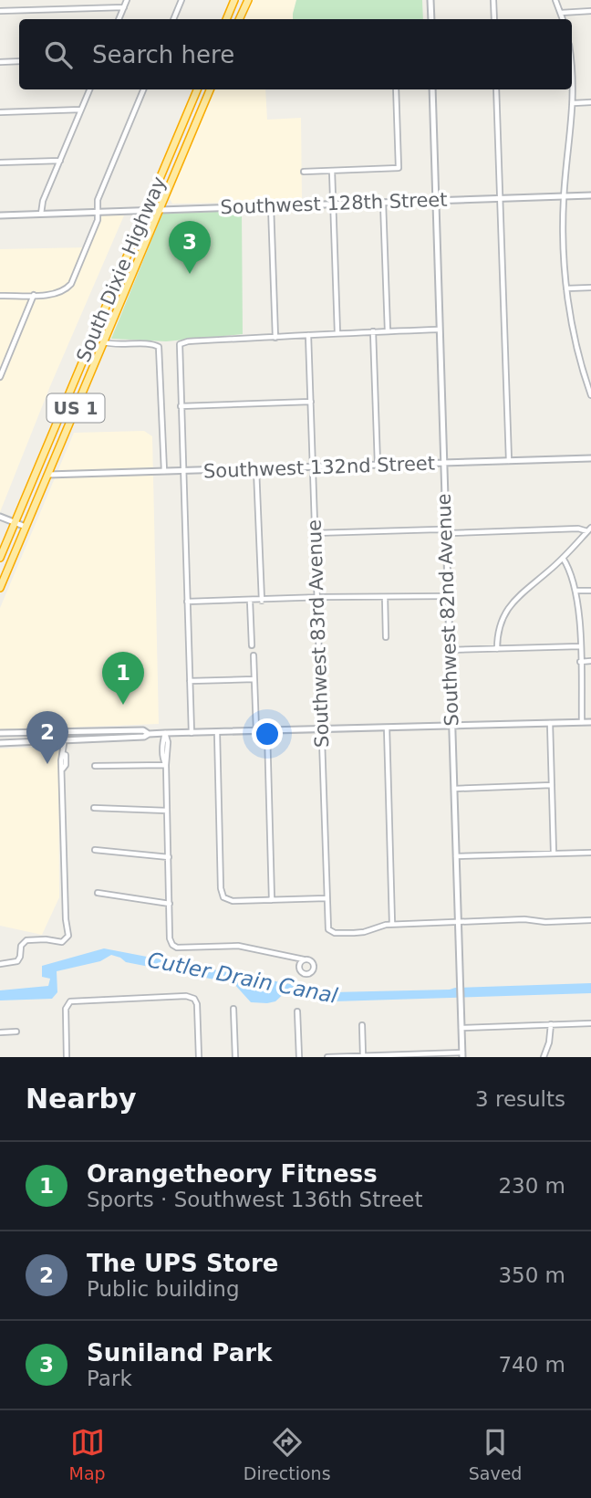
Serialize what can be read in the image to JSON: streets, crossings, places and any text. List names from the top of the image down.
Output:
{
  "streets": {
    "highway": ["South Dixie Highway", "US 1"],
    "street": [
      "Southwest 128th Street",
      "Southwest 132nd Street",
      "Southwest 82nd Avenue",
      "Southwest 83rd Avenue"
    ]
  },
  "crossings": [
    ["Southwest 128th Street", "South Dixie Highway"],
    ["Southwest 128th Street", "Southwest 82nd Avenue"],
    ["South Dixie Highway", "Southwest 132nd Street"],
    ["Southwest 132nd Street", "Southwest 82nd Avenue"],
    ["Southwest 132nd Street", "Southwest 83rd Avenue"]
  ],
  "water": ["Cutler Drain Canal"],
  "page": {
    "search": "Search here",
    "pins": ["3", "1", "2"],
    "heading": ["Nearby", "3 results"],
    "list": [
      {
        "mark": "1",
        "name": "Orangetheory Fitness",
        "note": "Sports · Southwest 136th Street",
        "value": "230 m"
      },
      {
        "mark": "2",
        "name": "The UPS Store",
        "note": "Public building",
        "value": "350 m"
      },
      {
        "mark": "3",
        "name": "Suniland Park",
        "note": "Park",
        "value": "740 m"
      }
    ],
    "nav": ["Map", "Directions", "Saved"]
  }
}
